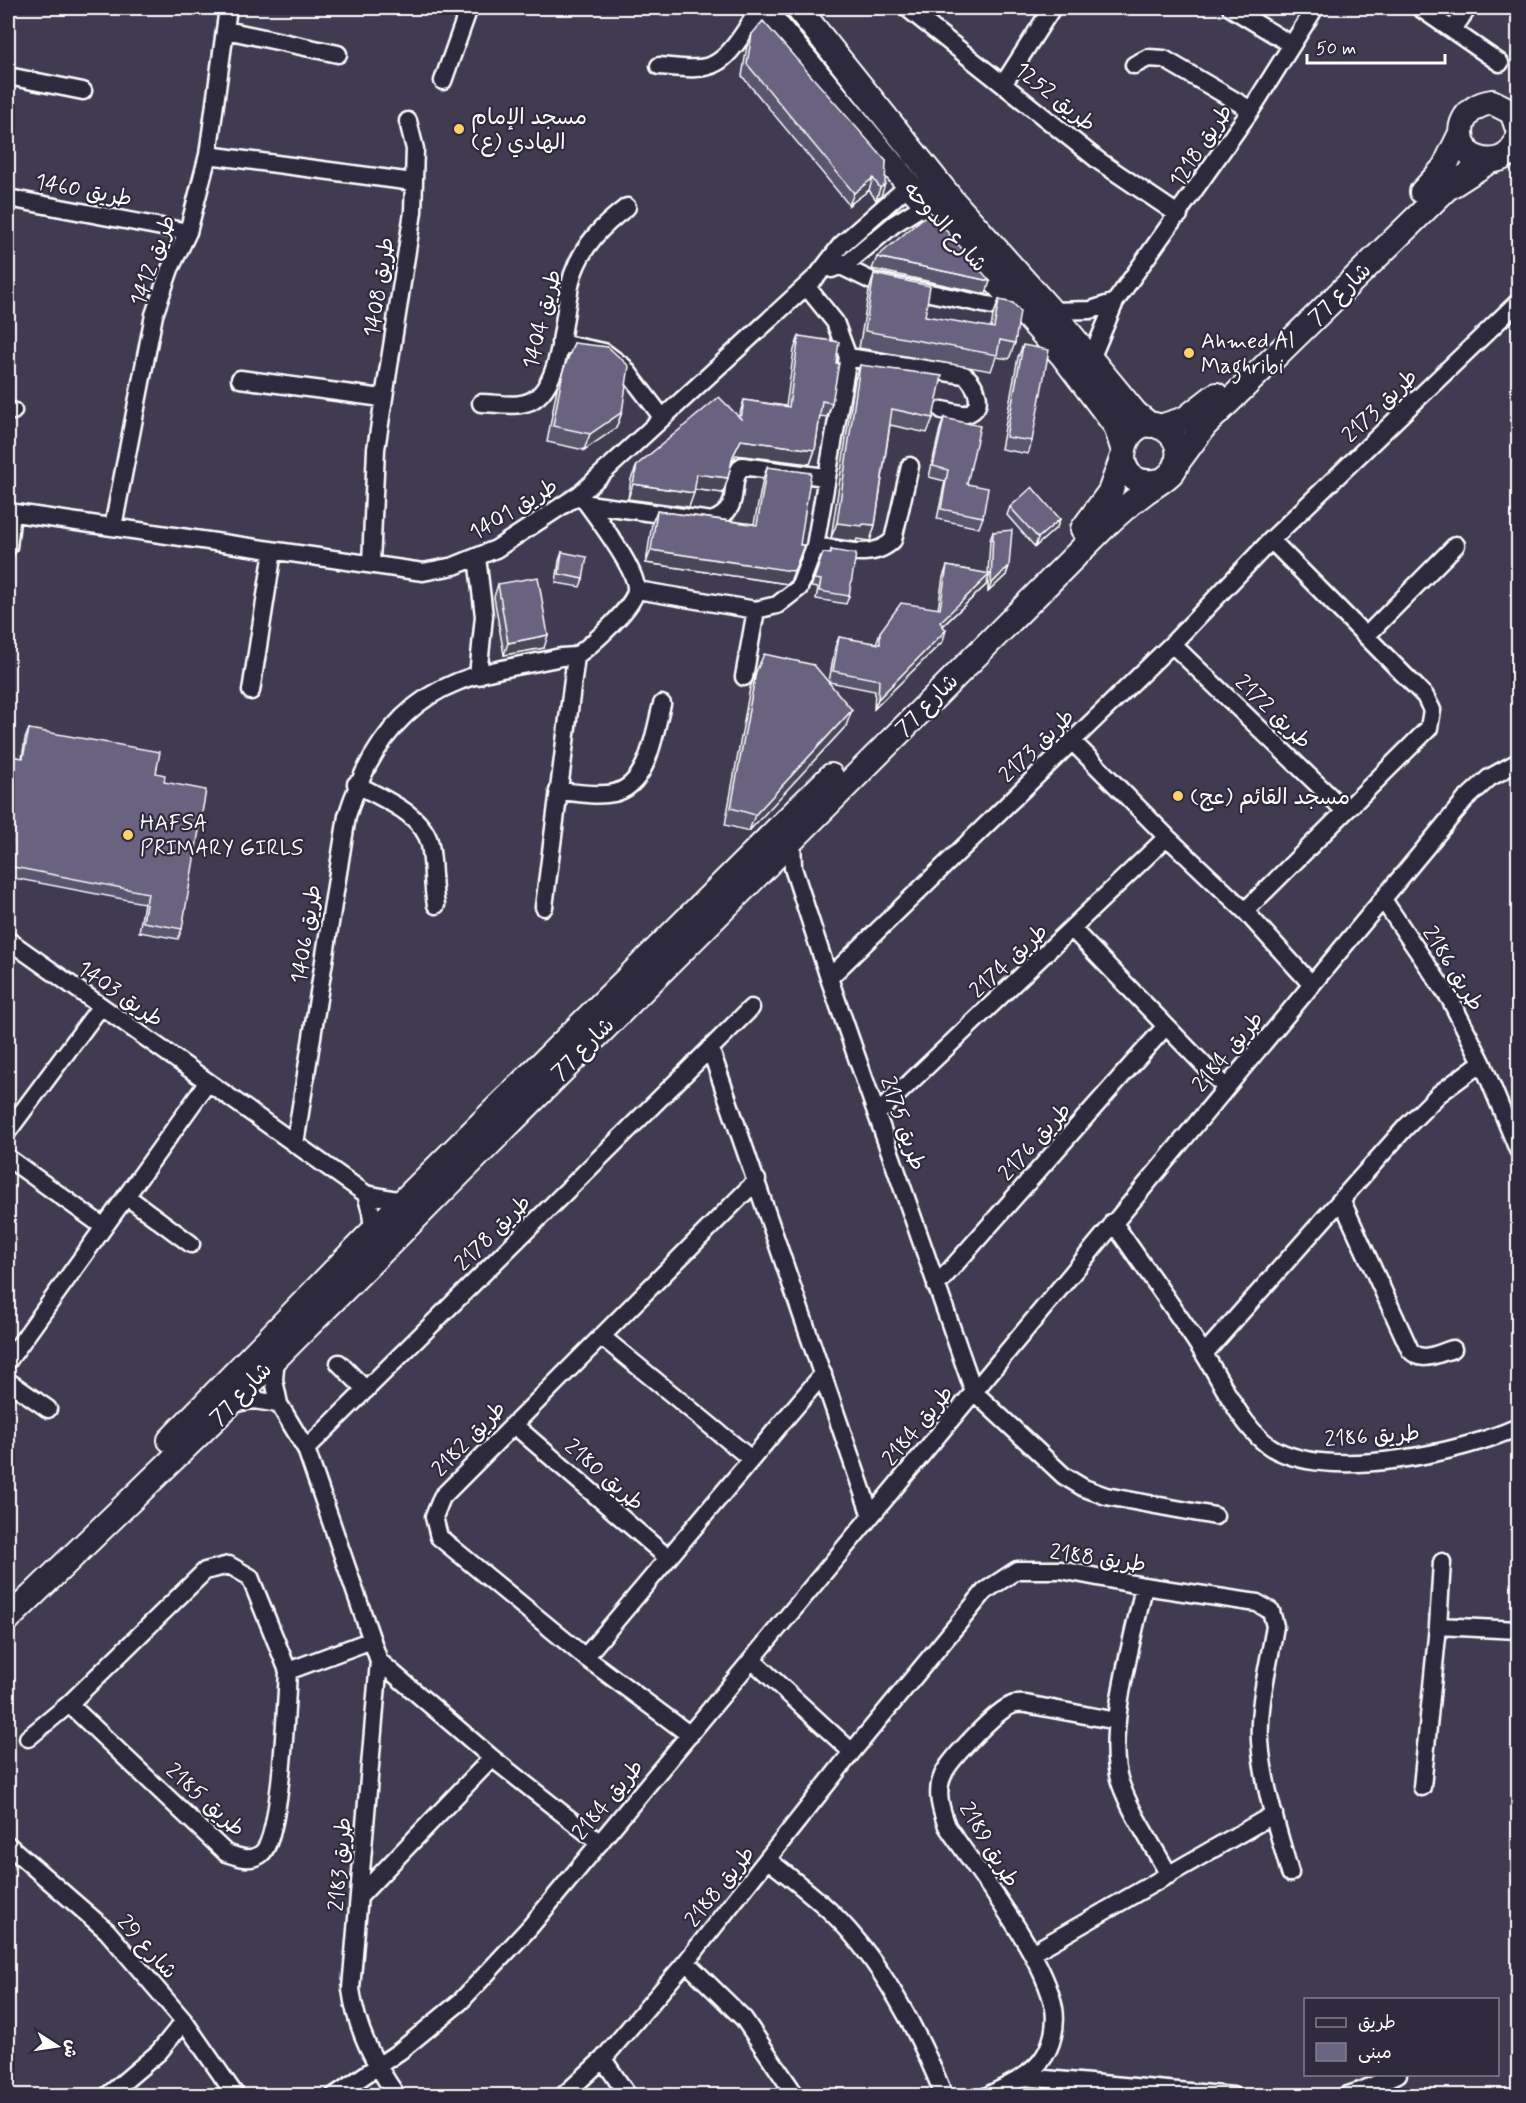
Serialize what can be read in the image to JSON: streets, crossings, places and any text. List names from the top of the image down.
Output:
{
  "streets": {
    "street": [
      "طريق 1252",
      "طريق 1218",
      "طريق 1460",
      "شارع الدوحه",
      "طريق 1412",
      "طريق 1408",
      "شارع 77",
      "طريق 1404",
      "طريق 2173",
      "طريق 1401",
      "طريق 2172",
      "طريق 1406",
      "طريق 2174",
      "طريق 2186",
      "طريق 1403",
      "طريق 2184",
      "طريق 2175",
      "طريق 2176",
      "طريق 2178",
      "طريق 2182",
      "طريق 2180",
      "طريق 2188",
      "طريق 2185",
      "طريق 2189",
      "طريق 2183",
      "شارع 29"
    ]
  },
  "crossings": [
    ["طريق 1252", "طريق 1218"],
    ["طريق 1218", "شارع الدوحه"],
    ["طريق 1460", "طريق 1412"],
    ["شارع الدوحه", "شارع 77"],
    ["شارع الدوحه", "طريق 1401"],
    ["طريق 1412", "طريق 1401"],
    ["طريق 1408", "طريق 1401"],
    ["شارع 77", "طريق 1403"],
    ["شارع 77", "طريق 2175"],
    ["شارع 77", "طريق 2183"],
    ["طريق 2173", "طريق 2172"],
    ["طريق 2173", "طريق 2175"],
    ["طريق 1406", "طريق 1403"],
    ["طريق 2174", "طريق 2175"],
    ["طريق 2186", "طريق 2184"],
    ["طريق 2184", "طريق 2175"],
    ["طريق 2184", "طريق 2182"],
    ["طريق 2184", "طريق 2183"],
    ["طريق 2175", "طريق 2176"],
    ["طريق 2178", "طريق 2183"],
    ["طريق 2182", "طريق 2180"]
  ],
  "places": [
    "مسجد الإمام الهادي (ع)",
    "Ahmed Al Maghribi",
    "مسجد القائم (عج)",
    "HAFSA PRIMARY GIRLS"
  ],
  "legend": ["طريق", "مبنى"],
  "scale_bar": "50 m",
  "north": "right"
}
